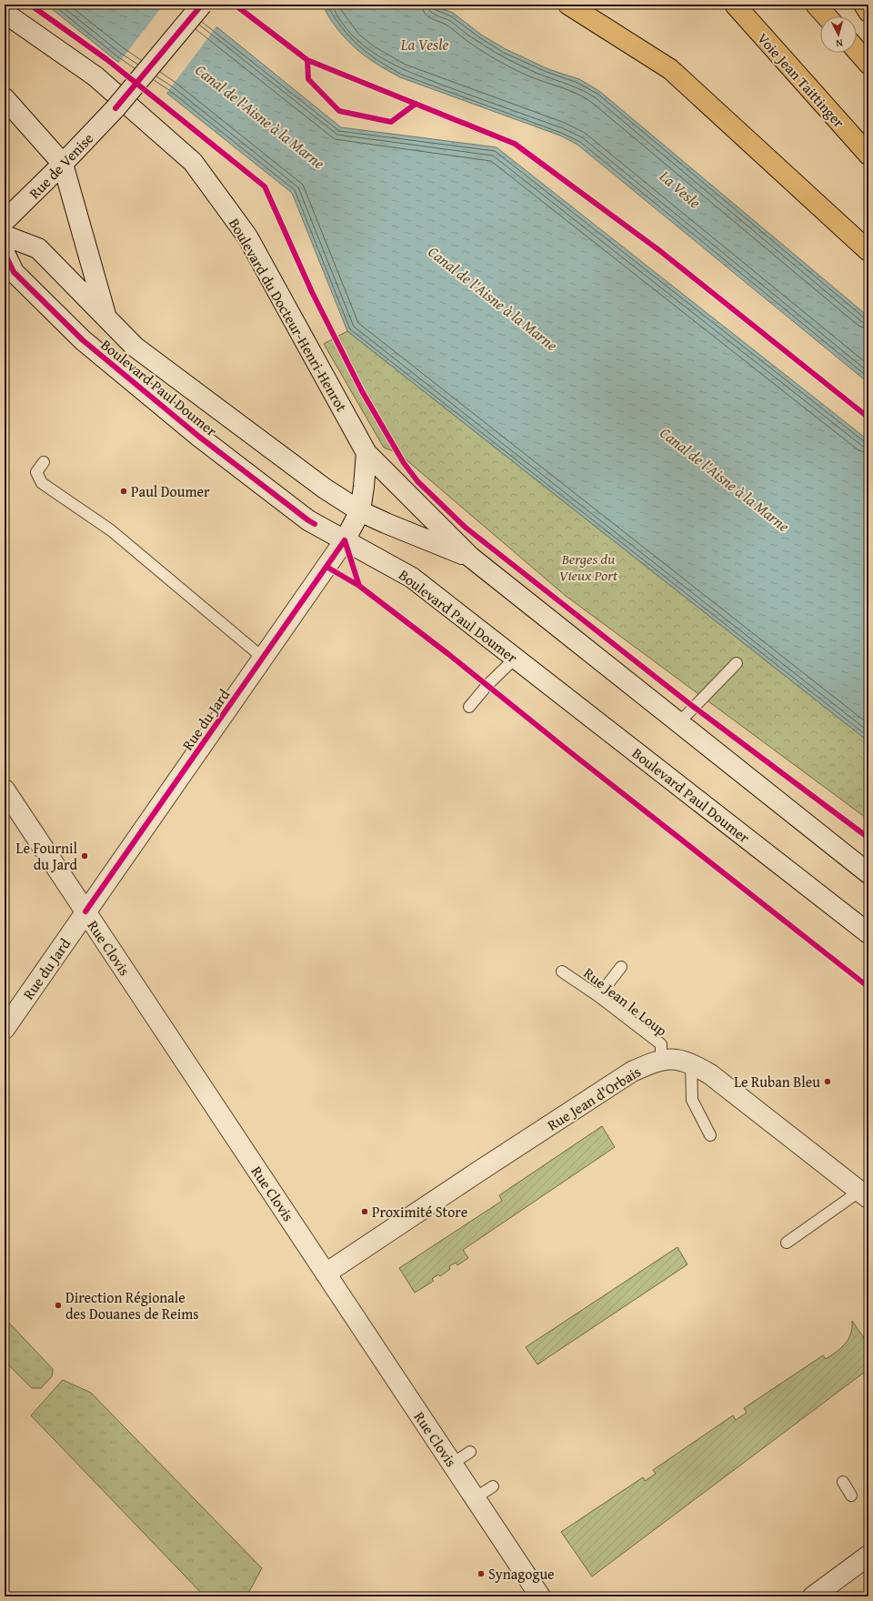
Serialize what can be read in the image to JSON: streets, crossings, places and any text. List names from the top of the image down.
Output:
{
  "streets": {
    "highway": ["Voie Jean Taittinger"],
    "main road": [
      "Rue de Venise",
      "Boulevard du Docteur-Henri-Henrot",
      "Boulevard Paul Doumer",
      "Rue du Jard",
      "Rue Clovis",
      "Rue Jean d'Orbais"
    ],
    "lane": ["Rue Jean le Loup"]
  },
  "crossings": [
    ["Rue de Venise", "Boulevard Paul Doumer"],
    ["Boulevard du Docteur-Henri-Henrot", "Rue du Jard"],
    ["Boulevard Paul Doumer", "Rue du Jard"],
    ["Rue du Jard", "Rue Clovis"],
    ["Rue Clovis", "Rue Jean d'Orbais"],
    ["Rue Jean le Loup", "Rue Jean d'Orbais"]
  ],
  "water": ["La Vesle", "Canal de l'Aisne à la Marne"],
  "parks": ["Berges du Vieux Port"],
  "places": [
    "Paul Doumer",
    "Le Fournil du Jard",
    "Le Ruban Bleu",
    "Proximité Store",
    "Direction Régionale des Douanes de Reims",
    "Synagogue"
  ],
  "north": "bottom"
}
